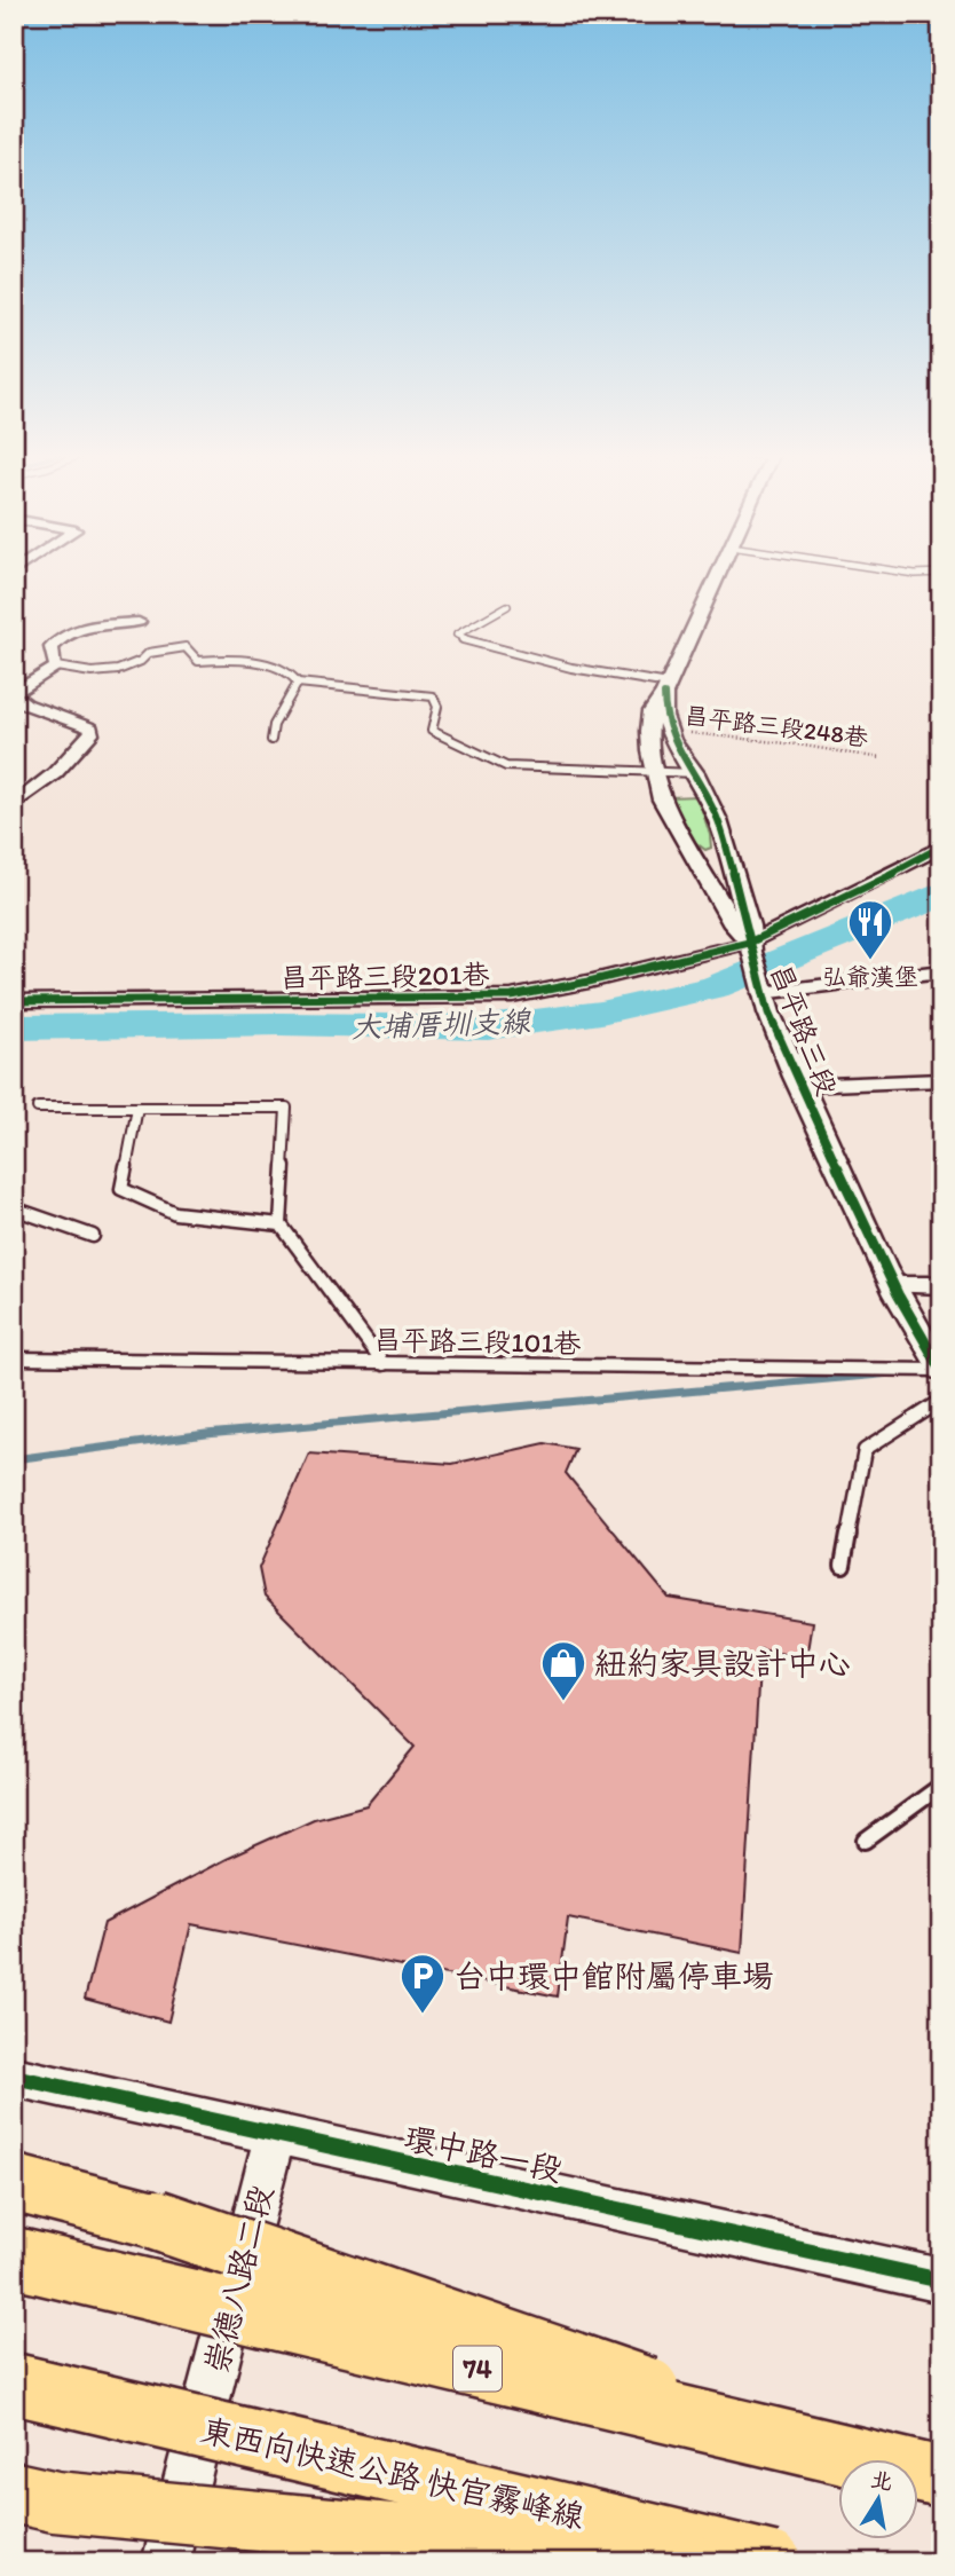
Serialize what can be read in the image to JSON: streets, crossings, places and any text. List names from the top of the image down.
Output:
{
  "streets": {
    "highway": ["74", "東西向快速公路 快官霧峰線"],
    "street": [
      "昌平路三段201巷",
      "昌平路三段",
      "環中路一段",
      "崇德八路二段"
    ],
    "lane": ["昌平路三段101巷"],
    "cycle path": ["昌平路三段248巷"]
  },
  "crossings": [
    ["昌平路三段248巷", "昌平路三段"],
    ["昌平路三段201巷", "昌平路三段"],
    ["昌平路三段", "昌平路三段101巷"],
    ["環中路一段", "崇德八路二段"]
  ],
  "water": ["大埔厝圳支線"],
  "places": {
    "restaurant": ["弘爺漢堡"],
    "shop": ["紐約家具設計中心"],
    "parking": ["台中環中館附屬停車場"]
  },
  "north": "top"
}
